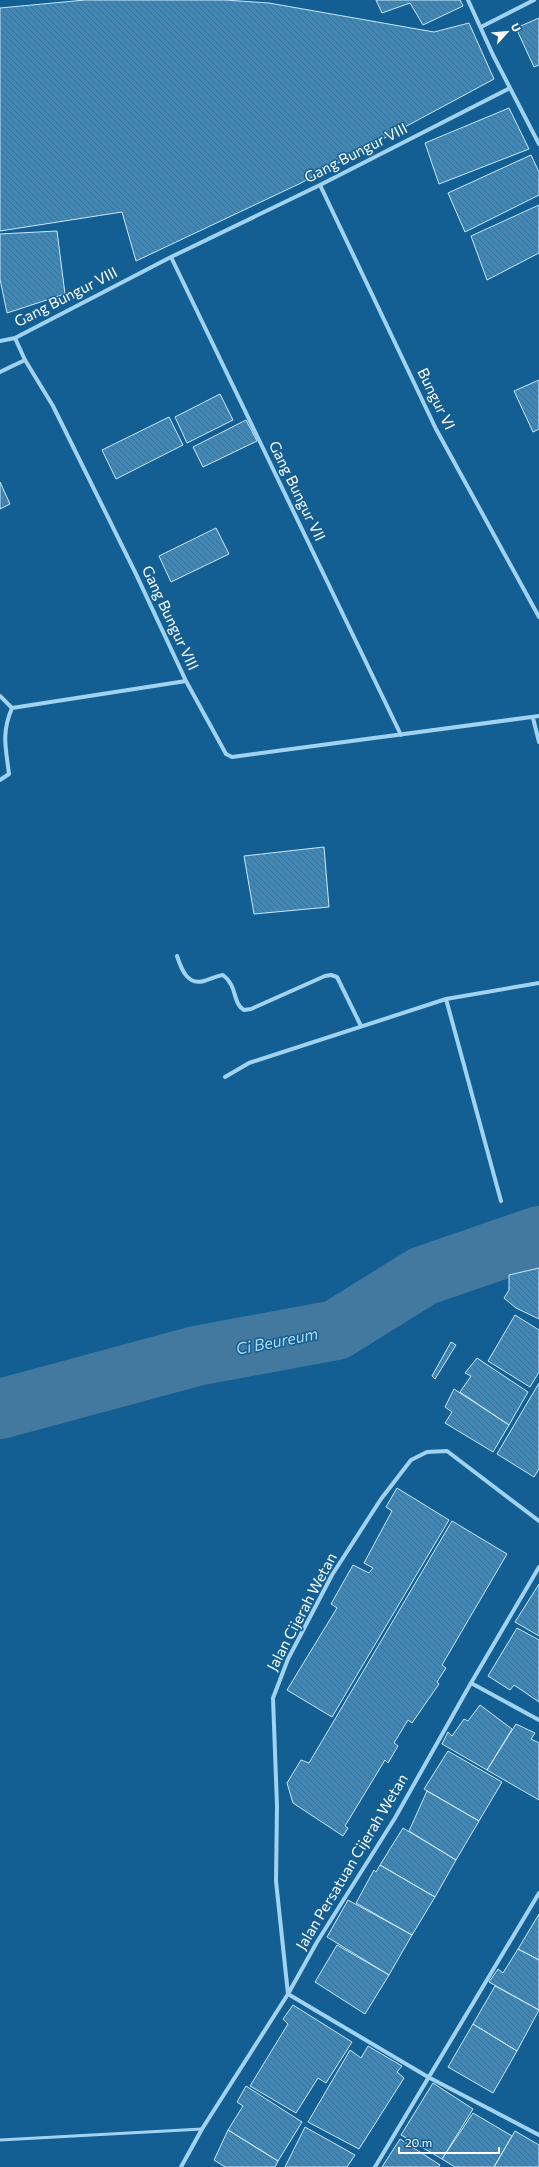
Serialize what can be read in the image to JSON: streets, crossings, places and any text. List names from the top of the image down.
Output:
{
  "streets": {
    "street": [
      "Gang Bungur VIII",
      "Bungur VI",
      "Gang Bungur VII",
      "Jalan Cijerah Wetan",
      "Jalan Persatuan Cijerah Wetan"
    ]
  },
  "crossings": [
    ["Gang Bungur VIII", "Bungur VI"],
    ["Gang Bungur VIII", "Gang Bungur VII"],
    ["Jalan Cijerah Wetan", "Jalan Persatuan Cijerah Wetan"]
  ],
  "water": ["Ci Beureum"],
  "scale_bar": "20 m",
  "north": "top right"
}
